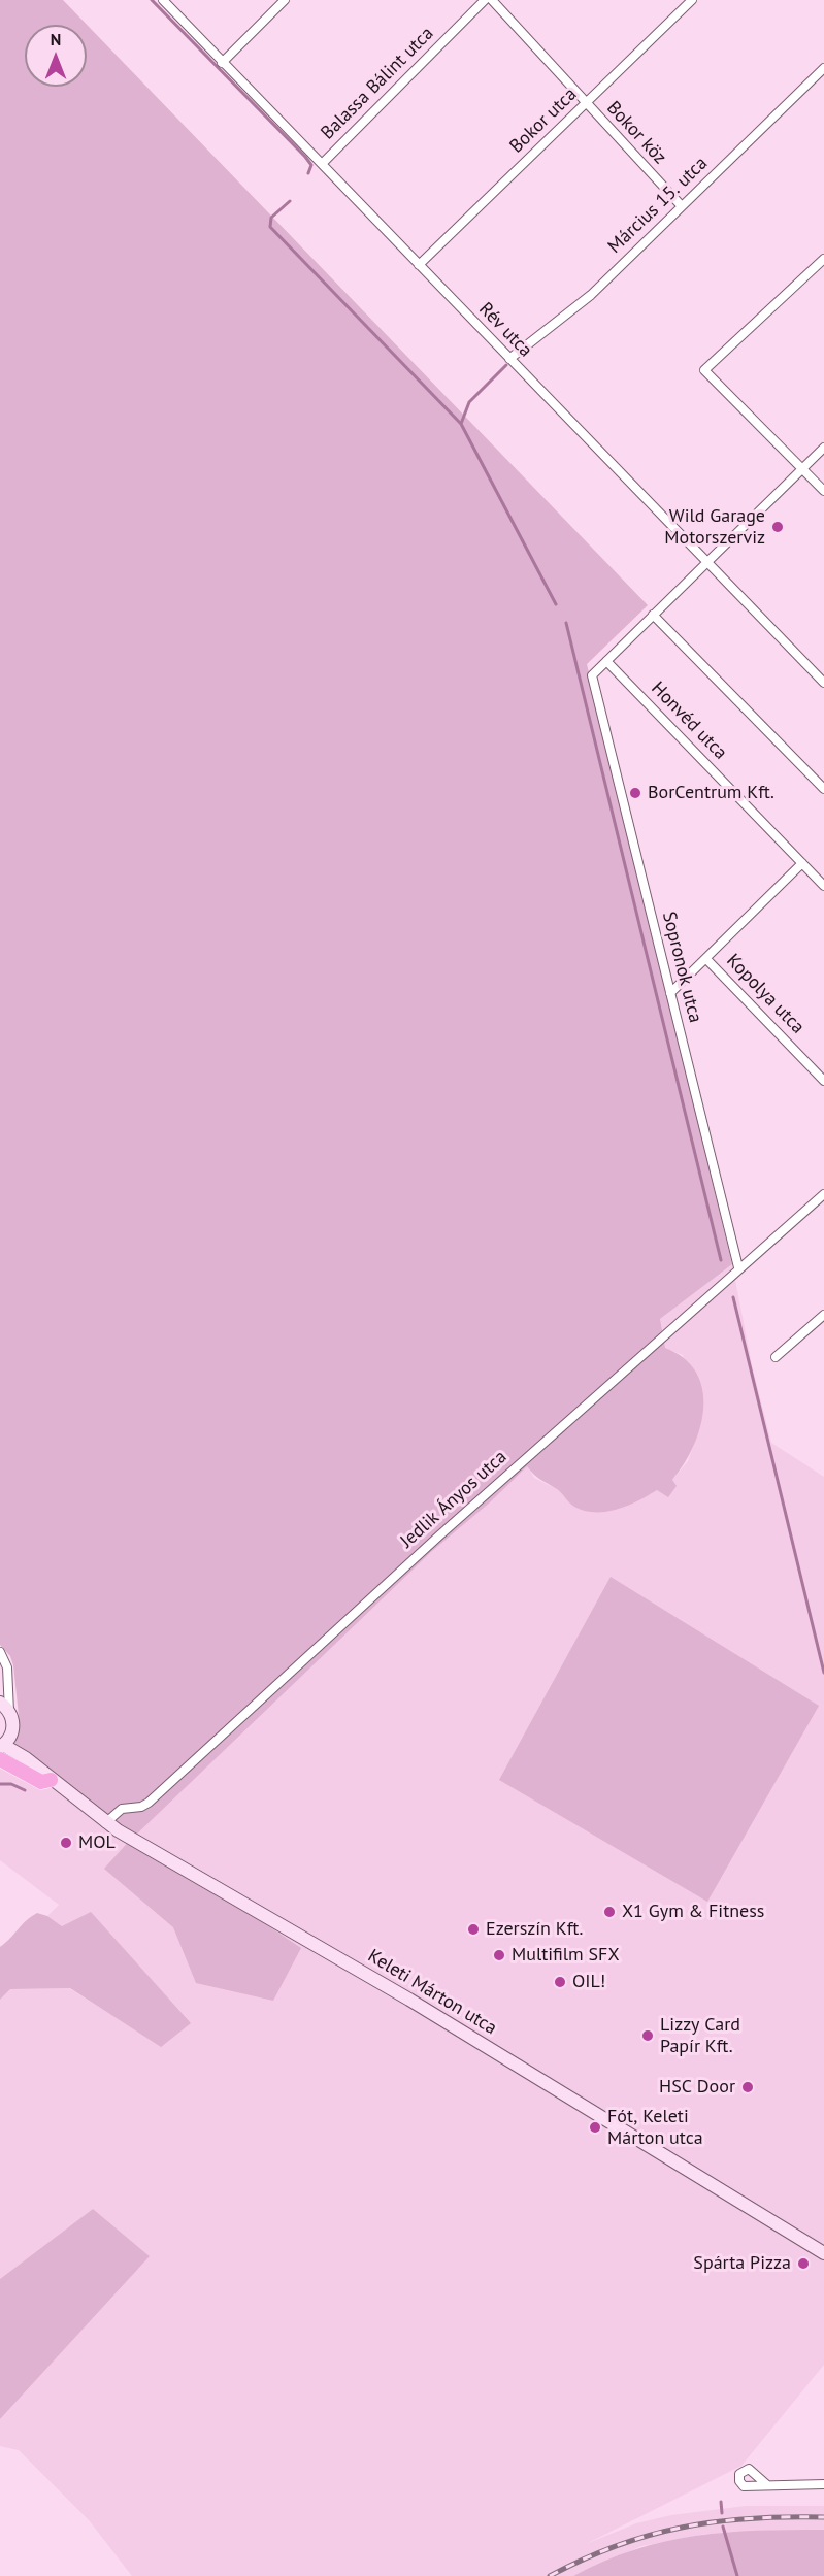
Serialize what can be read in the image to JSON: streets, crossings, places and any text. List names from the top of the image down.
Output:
{
  "streets": {
    "main road": ["Keleti Márton utca"],
    "street": [
      "Balassa Bálint utca",
      "Bokor utca",
      "Bokor köz",
      "Március 15. utca",
      "Rév utca",
      "Honvéd utca",
      "Sopronok utca",
      "Kopolya utca",
      "Jedlik Ányos utca"
    ]
  },
  "crossings": [
    ["Balassa Bálint utca", "Rév utca"],
    ["Bokor utca", "Bokor köz"],
    ["Bokor utca", "Rév utca"],
    ["Bokor köz", "Március 15. utca"],
    ["Március 15. utca", "Rév utca"],
    ["Honvéd utca", "Sopronok utca"],
    ["Sopronok utca", "Jedlik Ányos utca"],
    ["Jedlik Ányos utca", "Keleti Márton utca"]
  ],
  "places": [
    "Wild Garage Motorszerviz",
    "BorCentrum Kft.",
    "MOL",
    "X1 Gym & Fitness",
    "Ezerszín Kft.",
    "Multifilm SFX",
    "OIL!",
    "Lizzy Card Papír Kft.",
    "HSC Door",
    "Fót, Keleti Márton utca",
    "Spárta Pizza"
  ],
  "north": "top"
}
